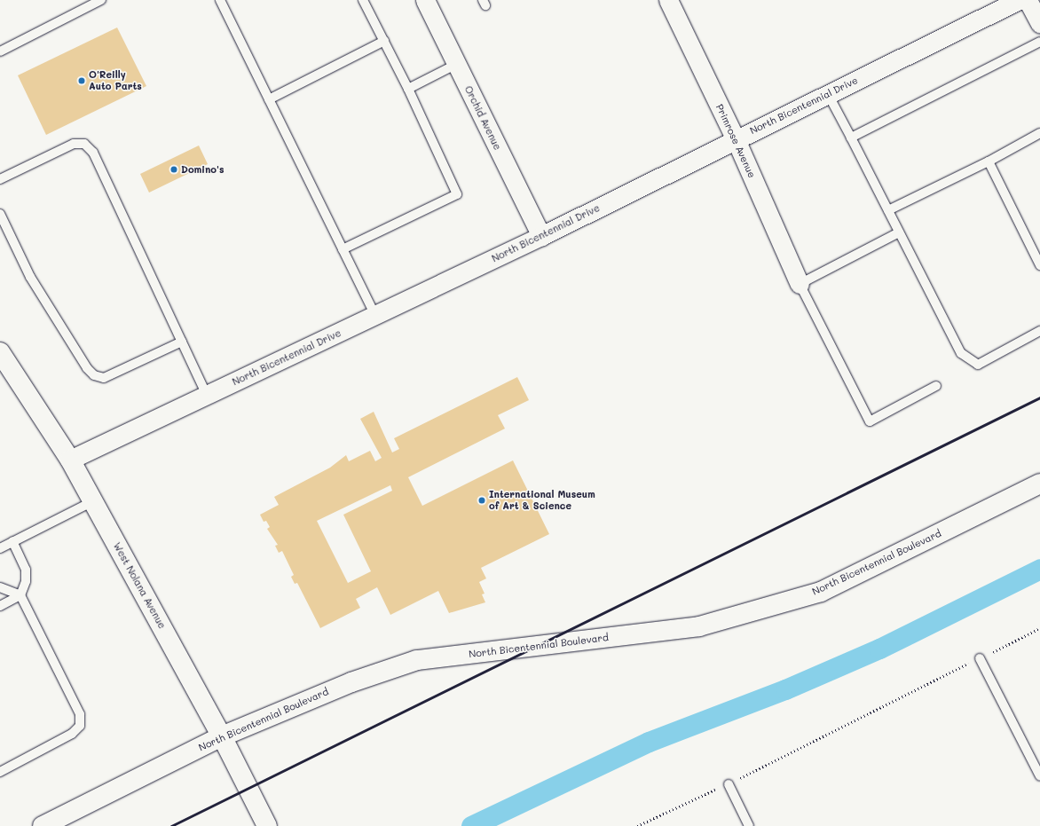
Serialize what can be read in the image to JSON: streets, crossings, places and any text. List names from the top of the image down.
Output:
{
  "streets": {
    "main road": ["North Bicentennial Boulevard", "West Nolana Avenue"],
    "street": ["North Bicentennial Drive", "Orchid Avenue", "Primrose Avenue"]
  },
  "crossings": [
    ["North Bicentennial Drive", "Orchid Avenue"],
    ["North Bicentennial Drive", "Primrose Avenue"],
    ["North Bicentennial Drive", "West Nolana Avenue"],
    ["North Bicentennial Boulevard", "West Nolana Avenue"]
  ],
  "places": ["O'Reilly Auto Parts", "Domino's", "International Museum of Art & Science"]
}
